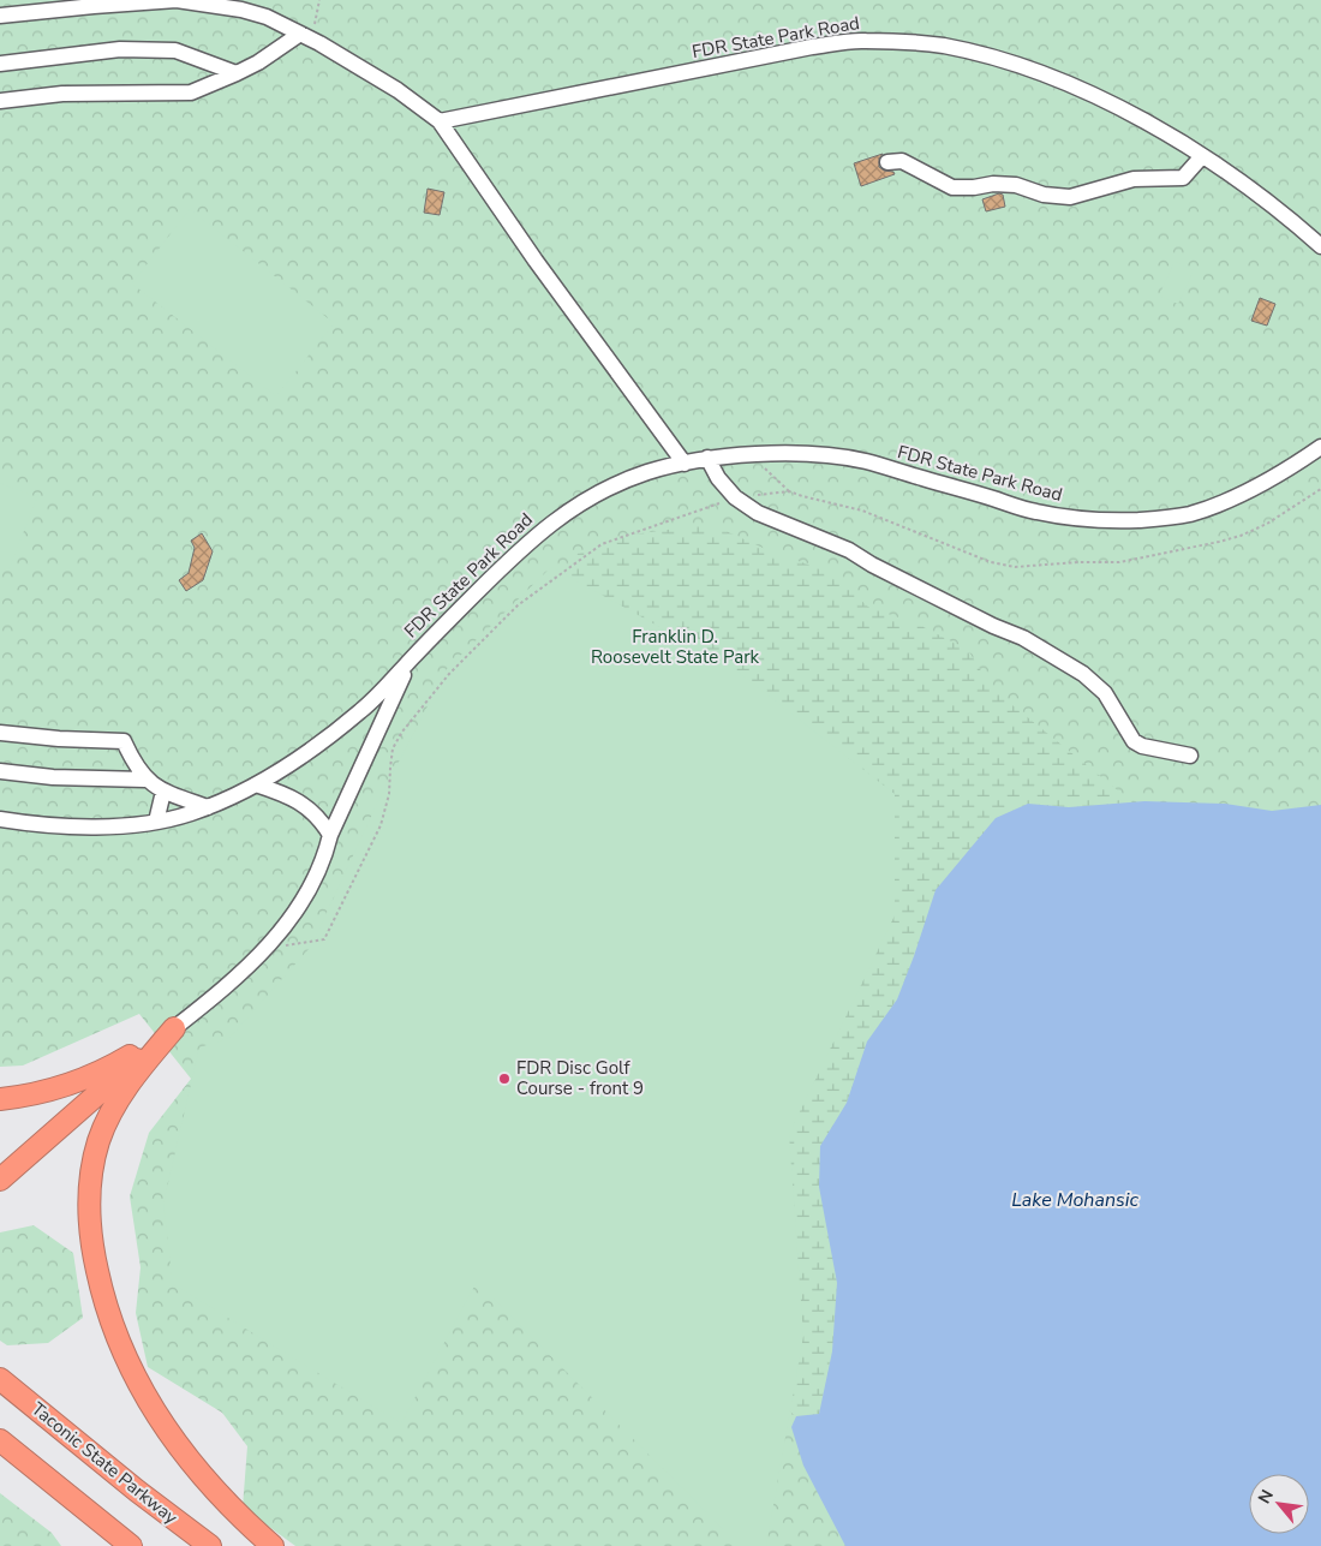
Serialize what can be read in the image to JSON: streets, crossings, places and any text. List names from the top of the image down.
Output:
{
  "streets": {
    "highway": ["Taconic State Parkway"],
    "lane": ["FDR State Park Road"]
  },
  "water": ["Lake Mohansic"],
  "parks": ["Franklin D. Roosevelt State Park"],
  "places": ["FDR Disc Golf Course - front 9"],
  "north": "top left"
}
